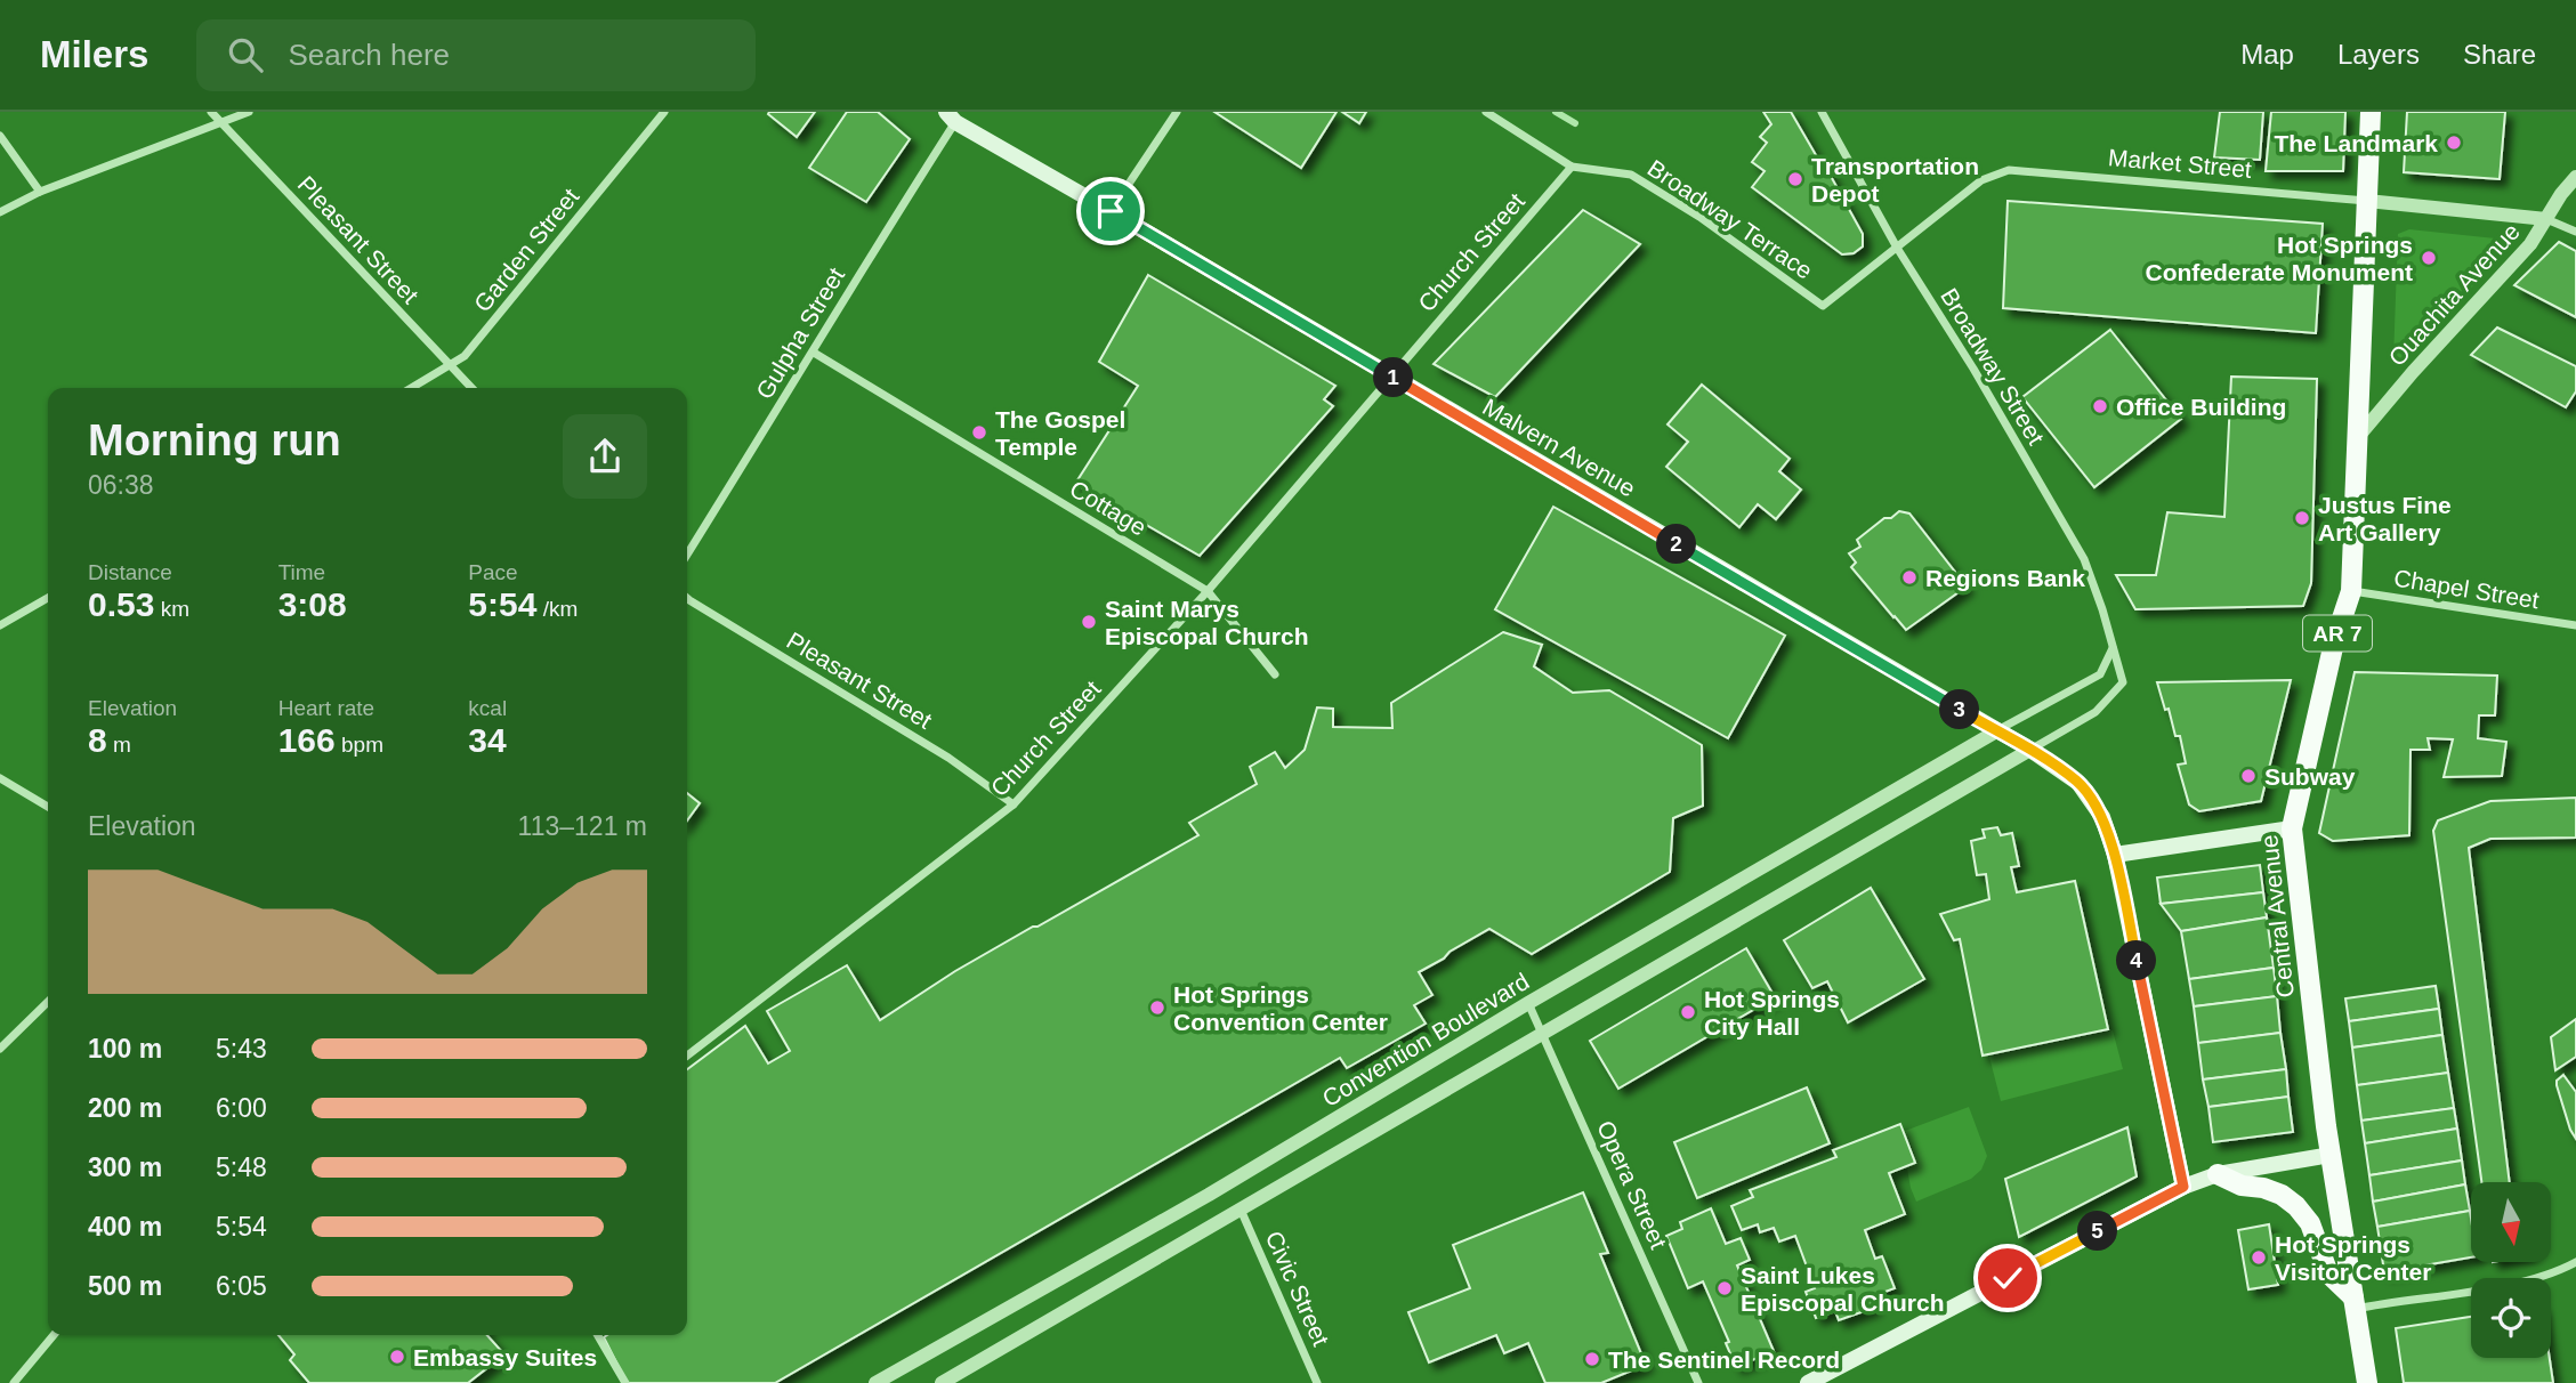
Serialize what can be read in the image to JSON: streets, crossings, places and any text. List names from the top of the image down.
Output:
{
  "streets": {
    "main road": ["Malvern Avenue", "AR 7", "Central Avenue"],
    "street": [
      "Market Street",
      "Broadway Terrace",
      "Pleasant Street",
      "Garden Street",
      "Church Street",
      "Ouachita Avenue",
      "Gulpha Street",
      "Broadway Street",
      "Cottage",
      "Chapel Street",
      "Convention Boulevard",
      "Opera Street",
      "Civic Street"
    ]
  },
  "crossings": [
    ["Market Street", "Broadway Terrace"],
    ["Market Street", "Ouachita Avenue"],
    ["Market Street", "Broadway Street"],
    ["Market Street", "Central Avenue"],
    ["Broadway Terrace", "Church Street"],
    ["Pleasant Street", "Garden Street"],
    ["Pleasant Street", "Church Street"],
    ["Church Street", "Malvern Avenue"],
    ["Church Street", "Cottage"],
    ["Ouachita Avenue", "Central Avenue"],
    ["Gulpha Street", "Malvern Avenue"],
    ["Gulpha Street", "Cottage"],
    ["Broadway Street", "Malvern Avenue"],
    ["Malvern Avenue", "Convention Boulevard"],
    ["Chapel Street", "Central Avenue"],
    ["Convention Boulevard", "Opera Street"]
  ],
  "places": [
    "The Landmark",
    "Transportation Depot",
    "Hot Springs Confederate Monument",
    "Office Building",
    "The Gospel Temple",
    "Justus Fine Art Gallery",
    "Regions Bank",
    "Saint Marys Episcopal Church",
    "Subway",
    "Hot Springs Convention Center",
    "Hot Springs City Hall",
    "Hot Springs Visitor Center",
    "Saint Lukes Episcopal Church",
    "Embassy Suites",
    "The Sentinel Record"
  ],
  "north": "bottom",
  "page": {
    "header": "Milers",
    "search": "Search here",
    "nav": ["Map", "Layers", "Share"],
    "pins": [
      "1",
      "2",
      "3",
      "4",
      "5"
    ],
    "heading": ["Morning run", "06:38"],
    "stats": [
      ["Distance", "0.53 km"],
      ["Time", "3:08"],
      ["Pace", "5:54 /km"],
      ["Elevation", "8 m"],
      ["Heart rate", "166 bpm"],
      ["kcal", "34"]
    ],
    "chart": ["Elevation", "113–121 m"],
    "list": [
      {
        "name": "100 m",
        "note": "5:43"
      },
      {
        "name": "200 m",
        "note": "6:00"
      },
      {
        "name": "300 m",
        "note": "5:48"
      },
      {
        "name": "400 m",
        "note": "5:54"
      },
      {
        "name": "500 m",
        "note": "6:05"
      }
    ]
  }
}
